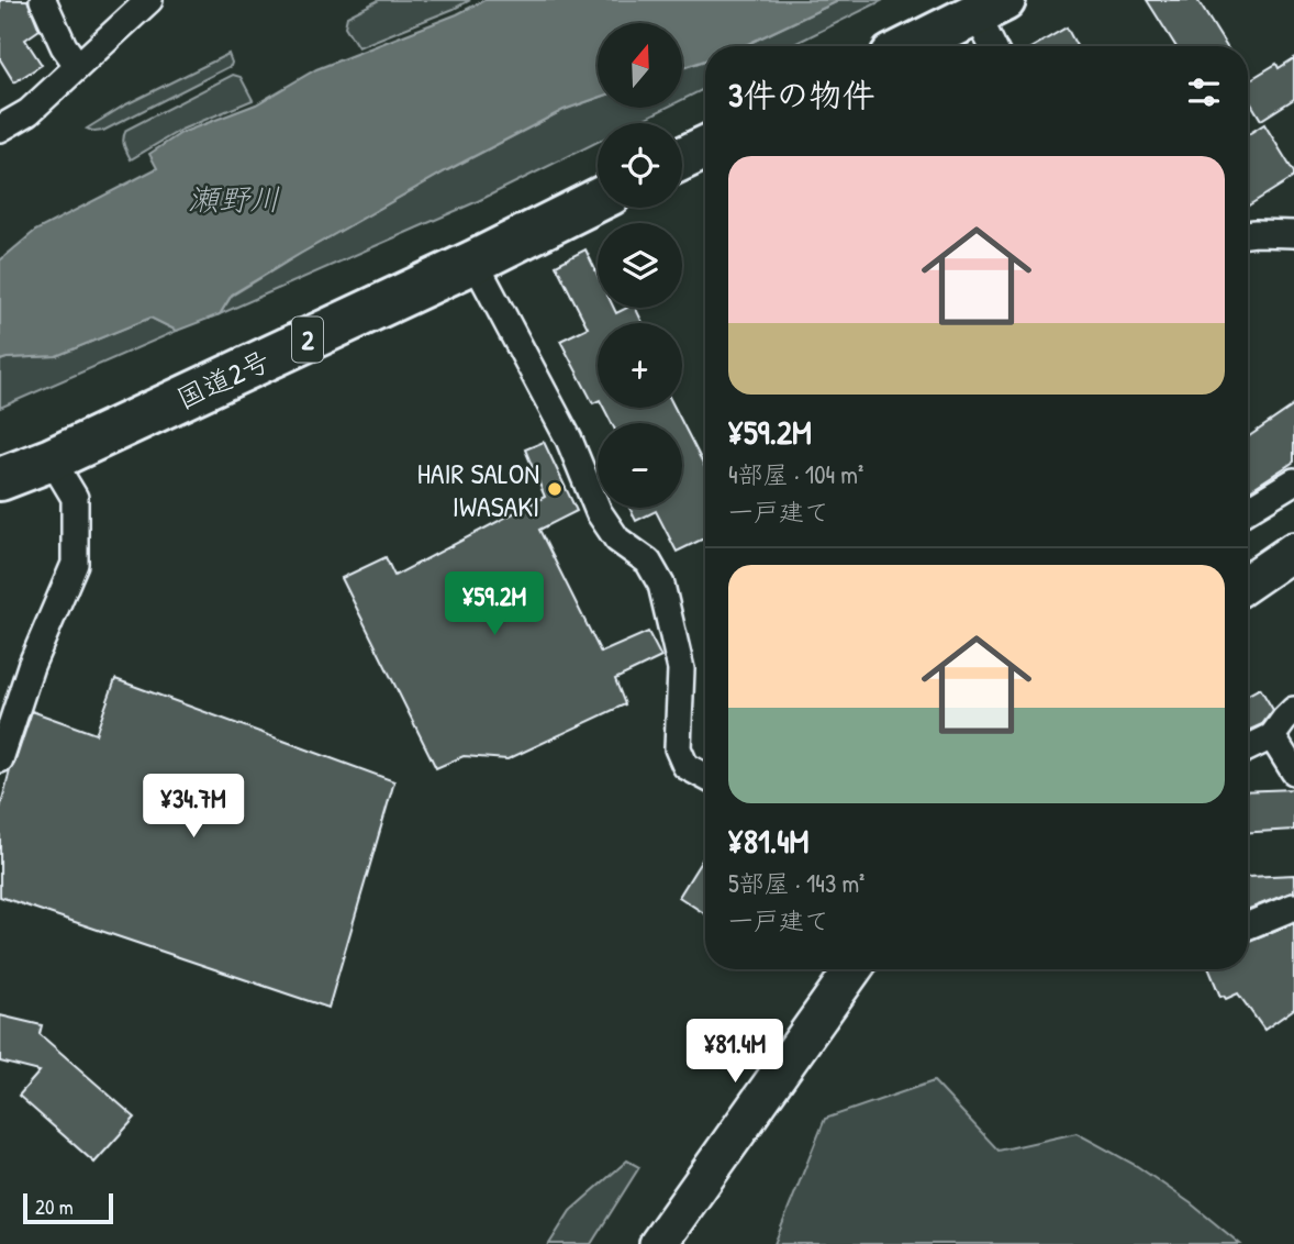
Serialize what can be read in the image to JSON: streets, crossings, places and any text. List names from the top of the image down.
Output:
{
  "streets": {
    "highway": ["2", "国道2号"]
  },
  "water": ["瀬野川"],
  "places": ["HAIR SALON IWASAKI"],
  "scale_bar": "20 m",
  "north": "top",
  "page": {
    "map_buttons": ["+", "−"],
    "heading": "3件の物件",
    "list": [
      {
        "name": "¥59.2M",
        "note": "4部屋 · 104 m² · 一戸建て"
      },
      {
        "name": "¥81.4M",
        "note": "5部屋 · 143 m² · 一戸建て"
      }
    ],
    "price": ["¥59.2M", "¥34.7M", "¥81.4M"],
    "scale": "20 m"
  }
}
